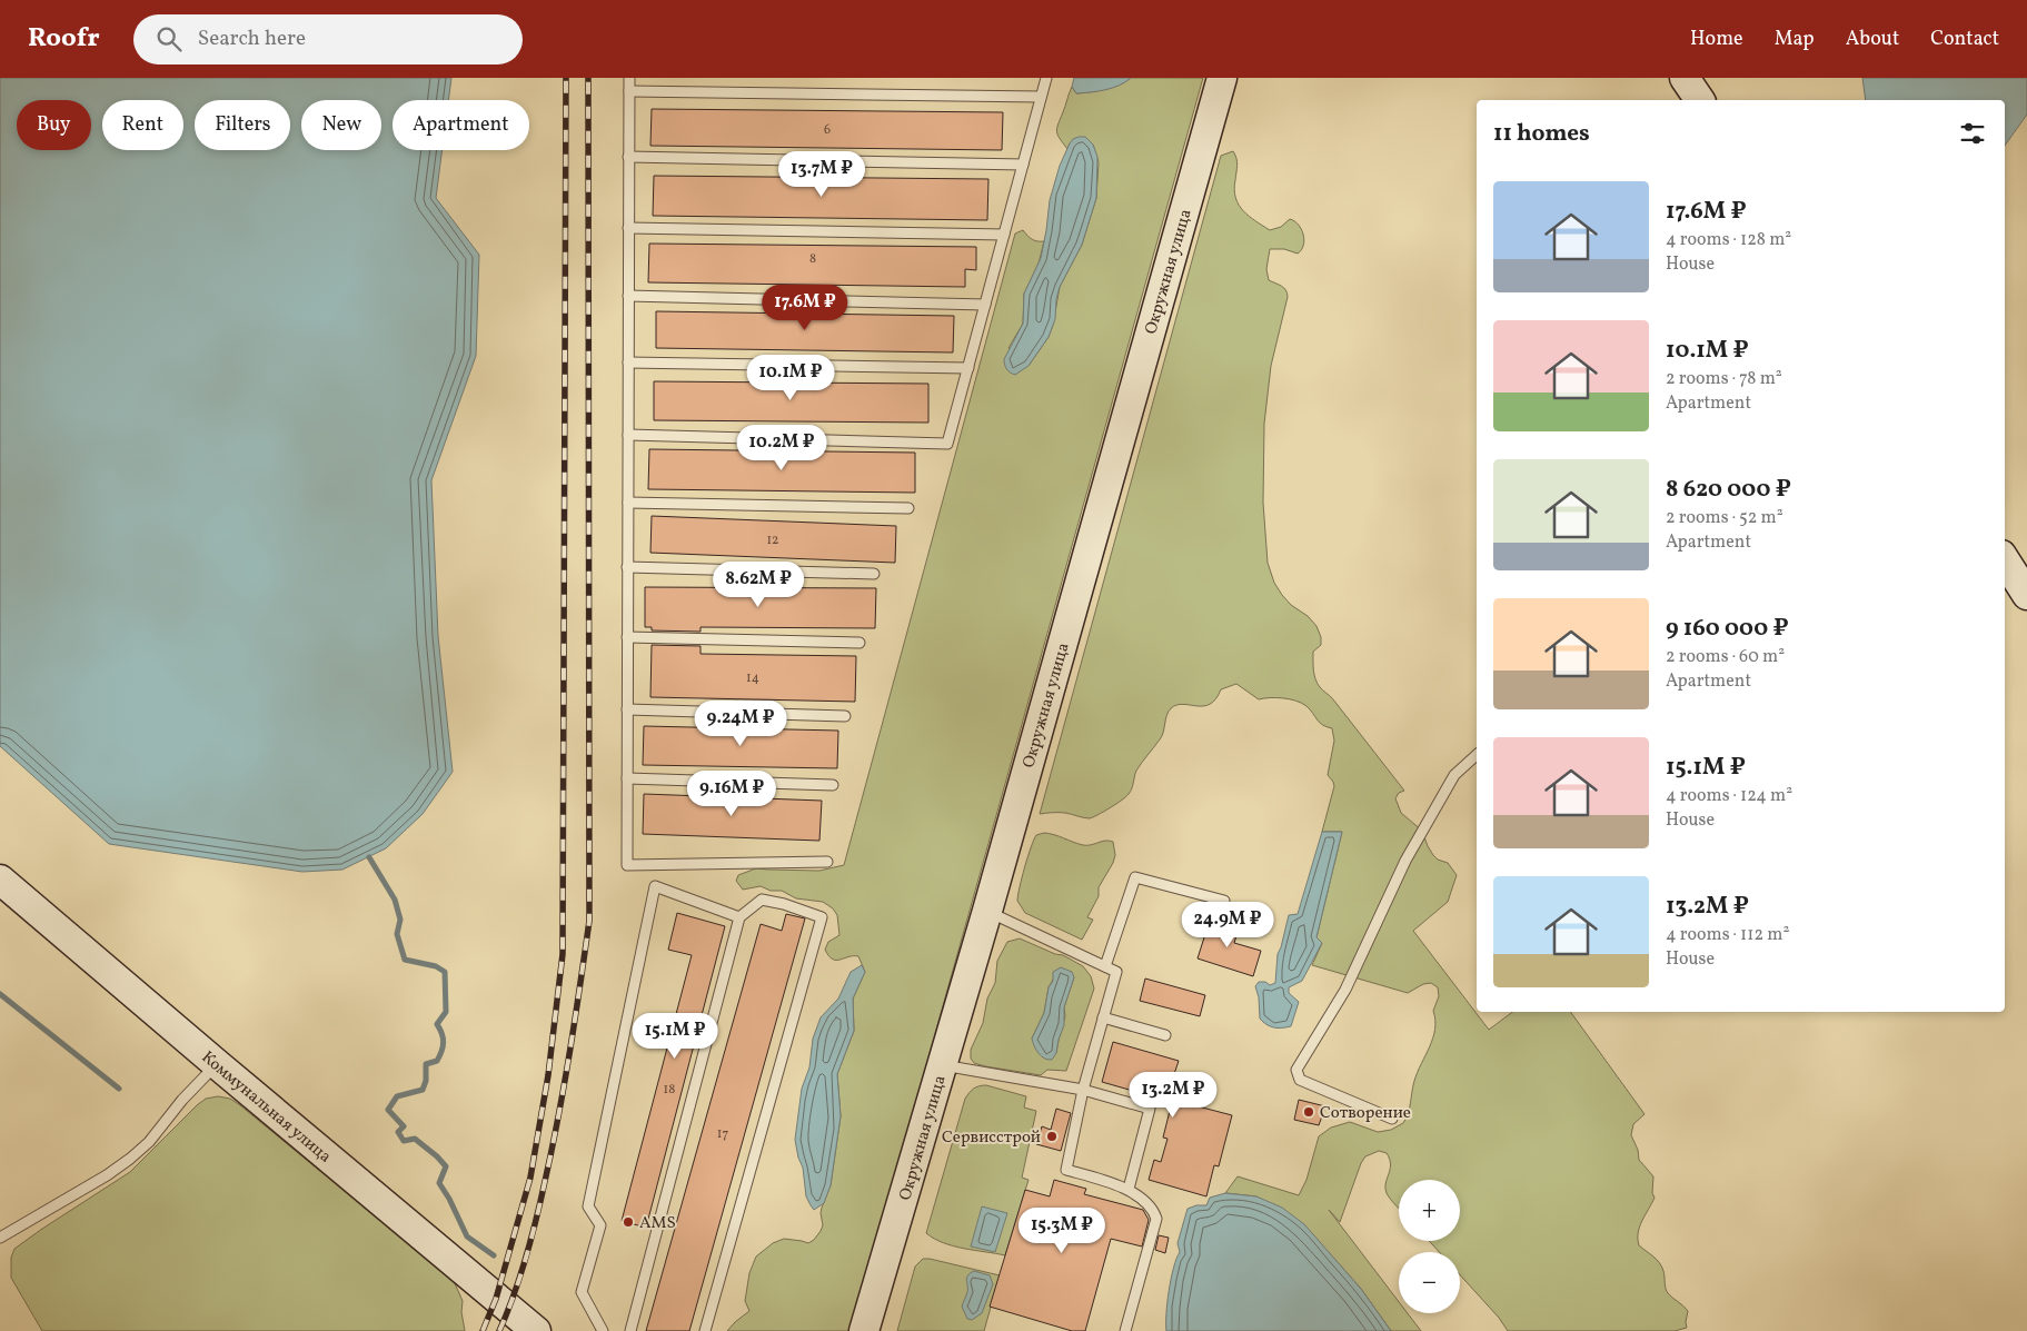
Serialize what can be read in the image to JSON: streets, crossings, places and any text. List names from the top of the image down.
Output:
{
  "streets": {
    "main road": ["Окружная улица", "Коммунальная улица"]
  },
  "places": ["Сотворение", "Сервисстрой", "AMS"],
  "house_numbers": [
    "6",
    "8",
    "12",
    "14",
    "18",
    "17"
  ],
  "page": {
    "header": "Roofr",
    "search": "Search here",
    "nav": [
      "Home",
      "Map",
      "About",
      "Contact"
    ],
    "chip": [
      "Buy",
      "Rent",
      "Filters",
      "New",
      "Apartment"
    ],
    "heading": "11 homes",
    "price": [
      "13.7M ₽",
      "17.6M ₽",
      "10.1M ₽",
      "10.2M ₽",
      "8.62M ₽",
      "9.24M ₽",
      "9.16M ₽",
      "24.9M ₽",
      "15.1M ₽",
      "13.2M ₽",
      "15.3M ₽"
    ],
    "list": [
      {
        "name": "17.6M ₽",
        "note": "4 rooms · 128 m² · House"
      },
      {
        "name": "10.1M ₽",
        "note": "2 rooms · 78 m² · Apartment"
      },
      {
        "name": "8 620 000 ₽",
        "note": "2 rooms · 52 m² · Apartment"
      },
      {
        "name": "9 160 000 ₽",
        "note": "2 rooms · 60 m² · Apartment"
      },
      {
        "name": "15.1M ₽",
        "note": "4 rooms · 124 m² · House"
      },
      {
        "name": "13.2M ₽",
        "note": "4 rooms · 112 m² · House"
      }
    ],
    "map_buttons": ["+", "−"]
  }
}
